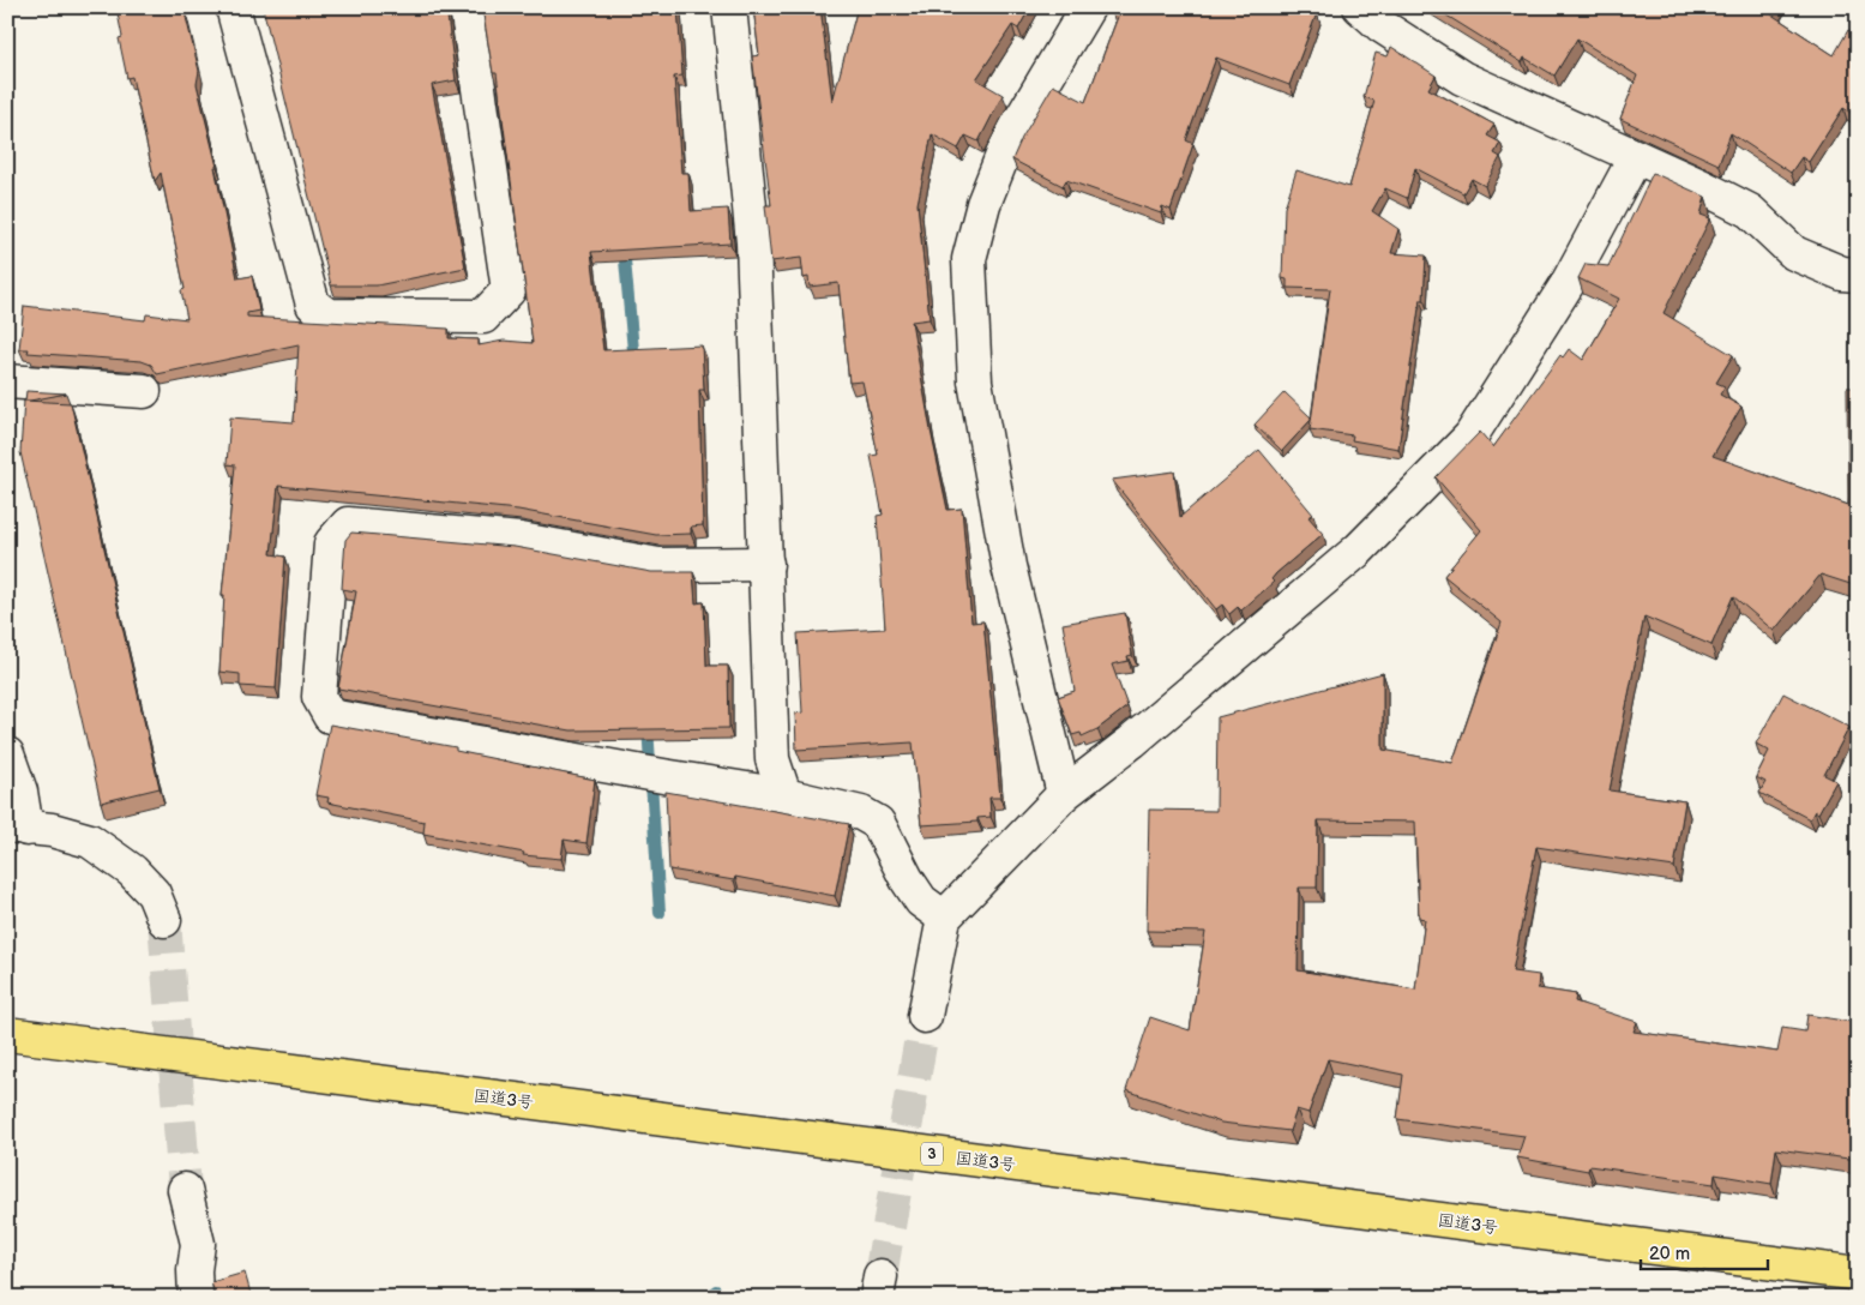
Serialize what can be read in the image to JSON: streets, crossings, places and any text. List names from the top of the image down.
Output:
{
  "streets": {
    "highway": ["国道3号", "3"]
  },
  "scale_bar": "20 m"
}
